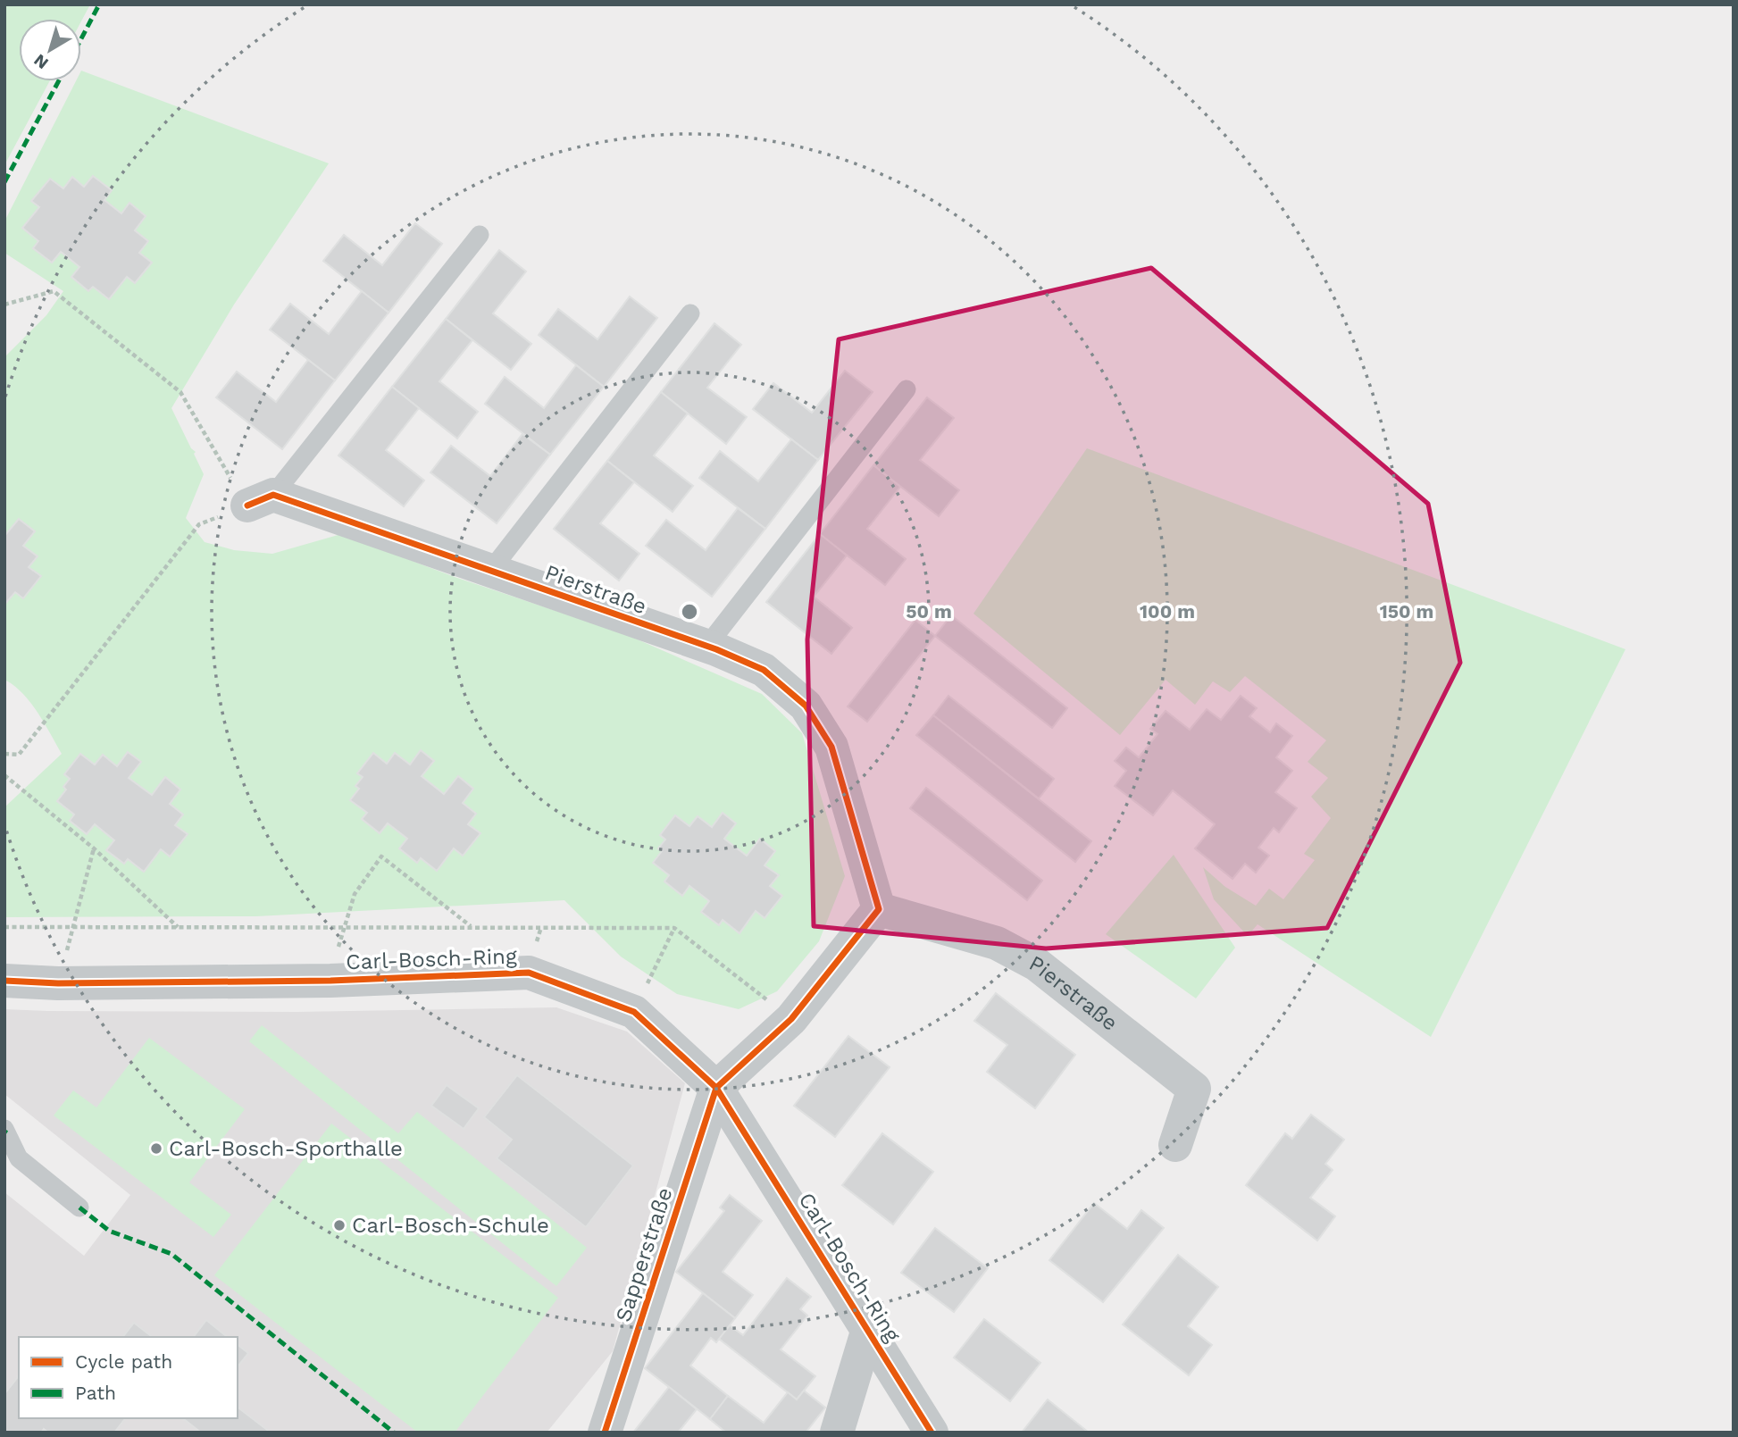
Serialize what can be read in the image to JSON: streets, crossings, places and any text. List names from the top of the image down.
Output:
{
  "streets": {
    "street": ["Pierstraße", "Carl-Bosch-Ring", "Sapperstraße"]
  },
  "crossings": [
    ["Carl-Bosch-Ring", "Sapperstraße"]
  ],
  "places": ["Carl-Bosch-Sporthalle", "Carl-Bosch-Schule"],
  "legend": ["Cycle path", "Path"],
  "north": "bottom left",
  "rings": ["50 m", "100 m", "150 m"]
}
